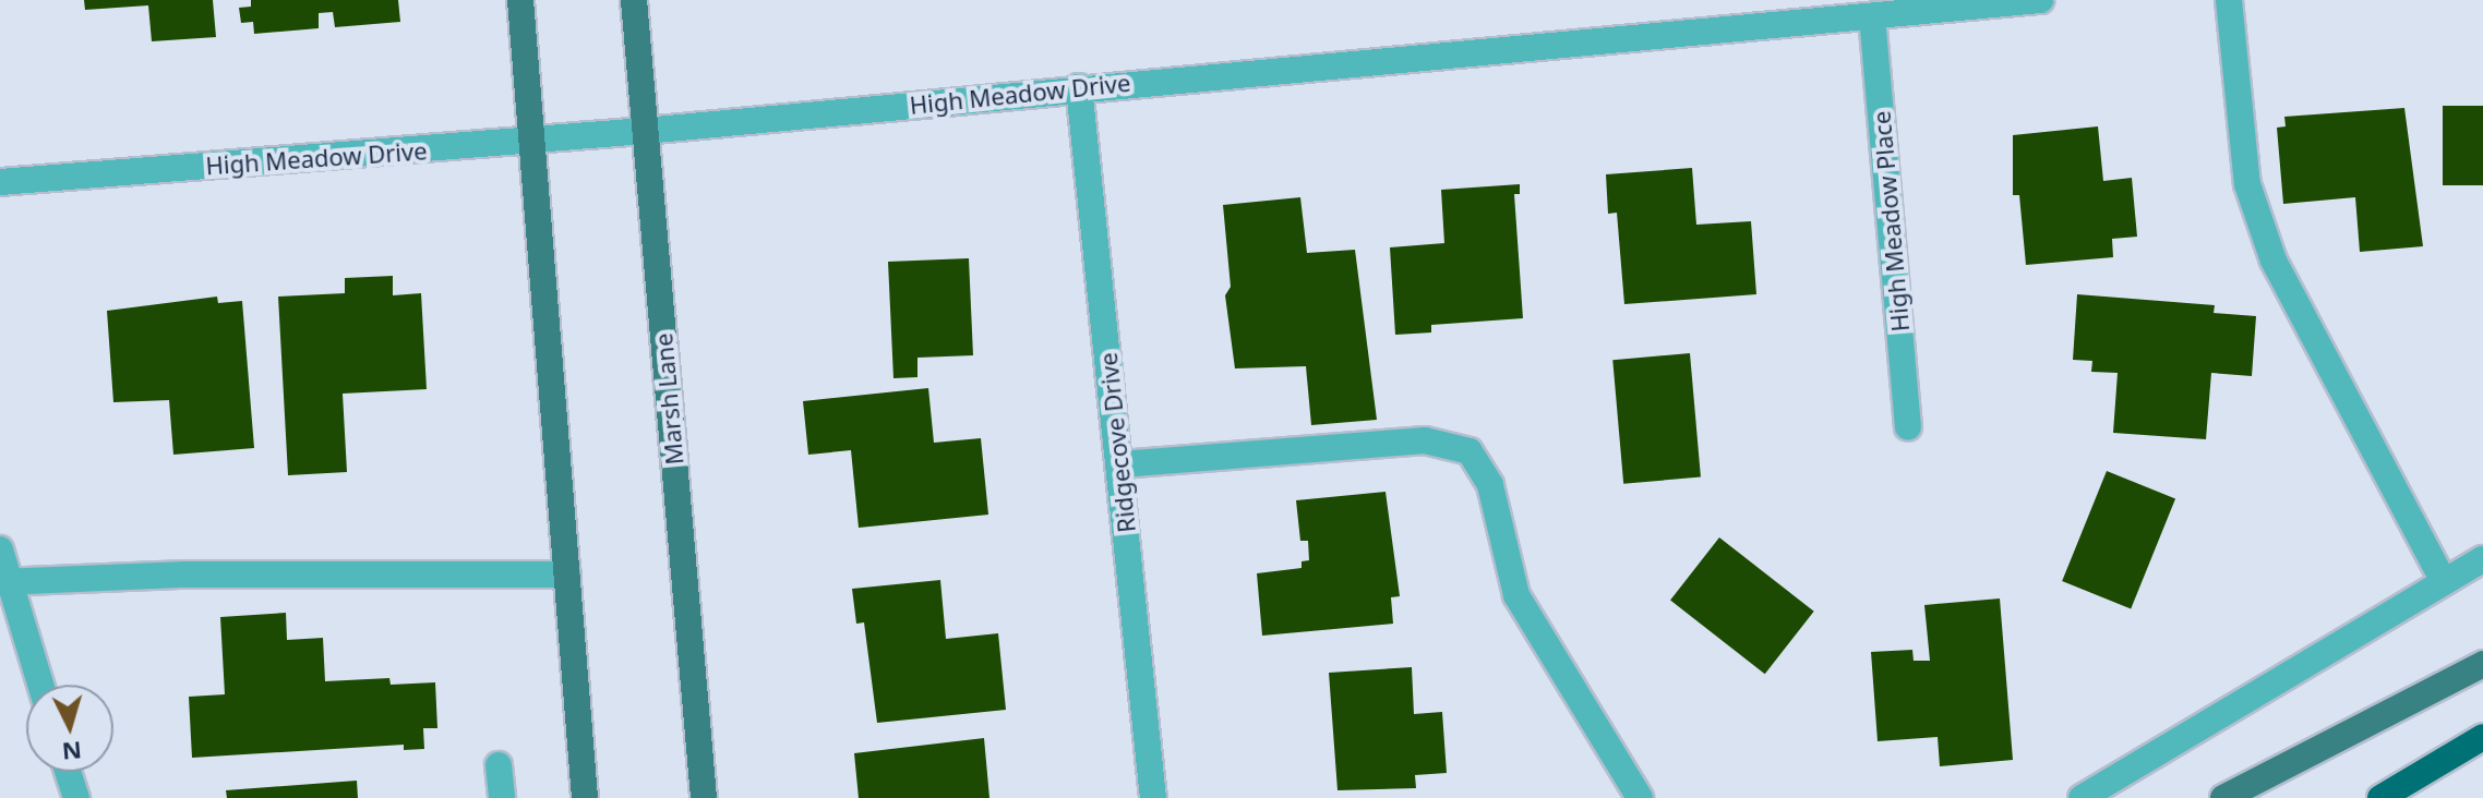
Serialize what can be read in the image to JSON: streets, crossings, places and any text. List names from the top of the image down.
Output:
{
  "streets": {
    "main road": ["Marsh Lane"],
    "street": ["High Meadow Drive", "High Meadow Place", "Ridgecove Drive"]
  },
  "crossings": [
    ["High Meadow Drive", "High Meadow Place"],
    ["High Meadow Drive", "Marsh Lane"],
    ["High Meadow Drive", "Ridgecove Drive"]
  ],
  "north": "bottom"
}
